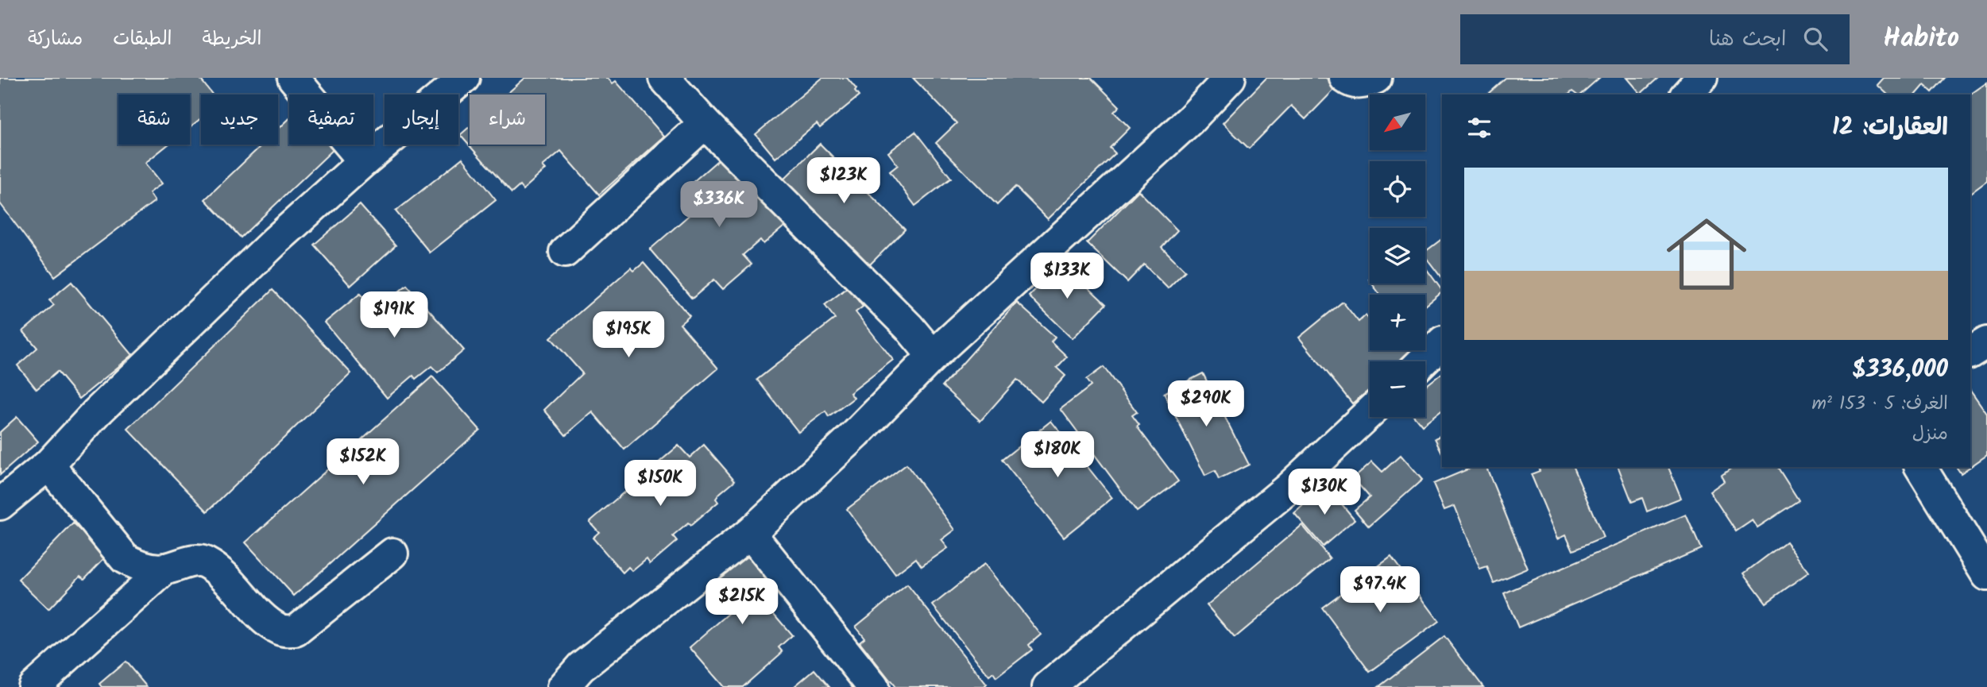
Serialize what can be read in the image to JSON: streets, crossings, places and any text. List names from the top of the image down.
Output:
{
  "north": "bottom left",
  "page": {
    "header": "Habito",
    "search": "ابحث هنا",
    "nav": ["الخريطة", "الطبقات", "مشاركة"],
    "map_buttons": ["+", "−"],
    "chip": [
      "شراء",
      "إيجار",
      "تصفية",
      "جديد",
      "شقة"
    ],
    "heading": "العقارات: 12",
    "price": [
      "$123K",
      "$336K",
      "$133K",
      "$191K",
      "$195K",
      "$290K",
      "$180K",
      "$152K",
      "$150K",
      "$130K",
      "$97.4K",
      "$215K"
    ],
    "list": [
      {
        "name": "$336,000",
        "note": "الغرف: 5 · 153 m² · منزل"
      }
    ]
  }
}
